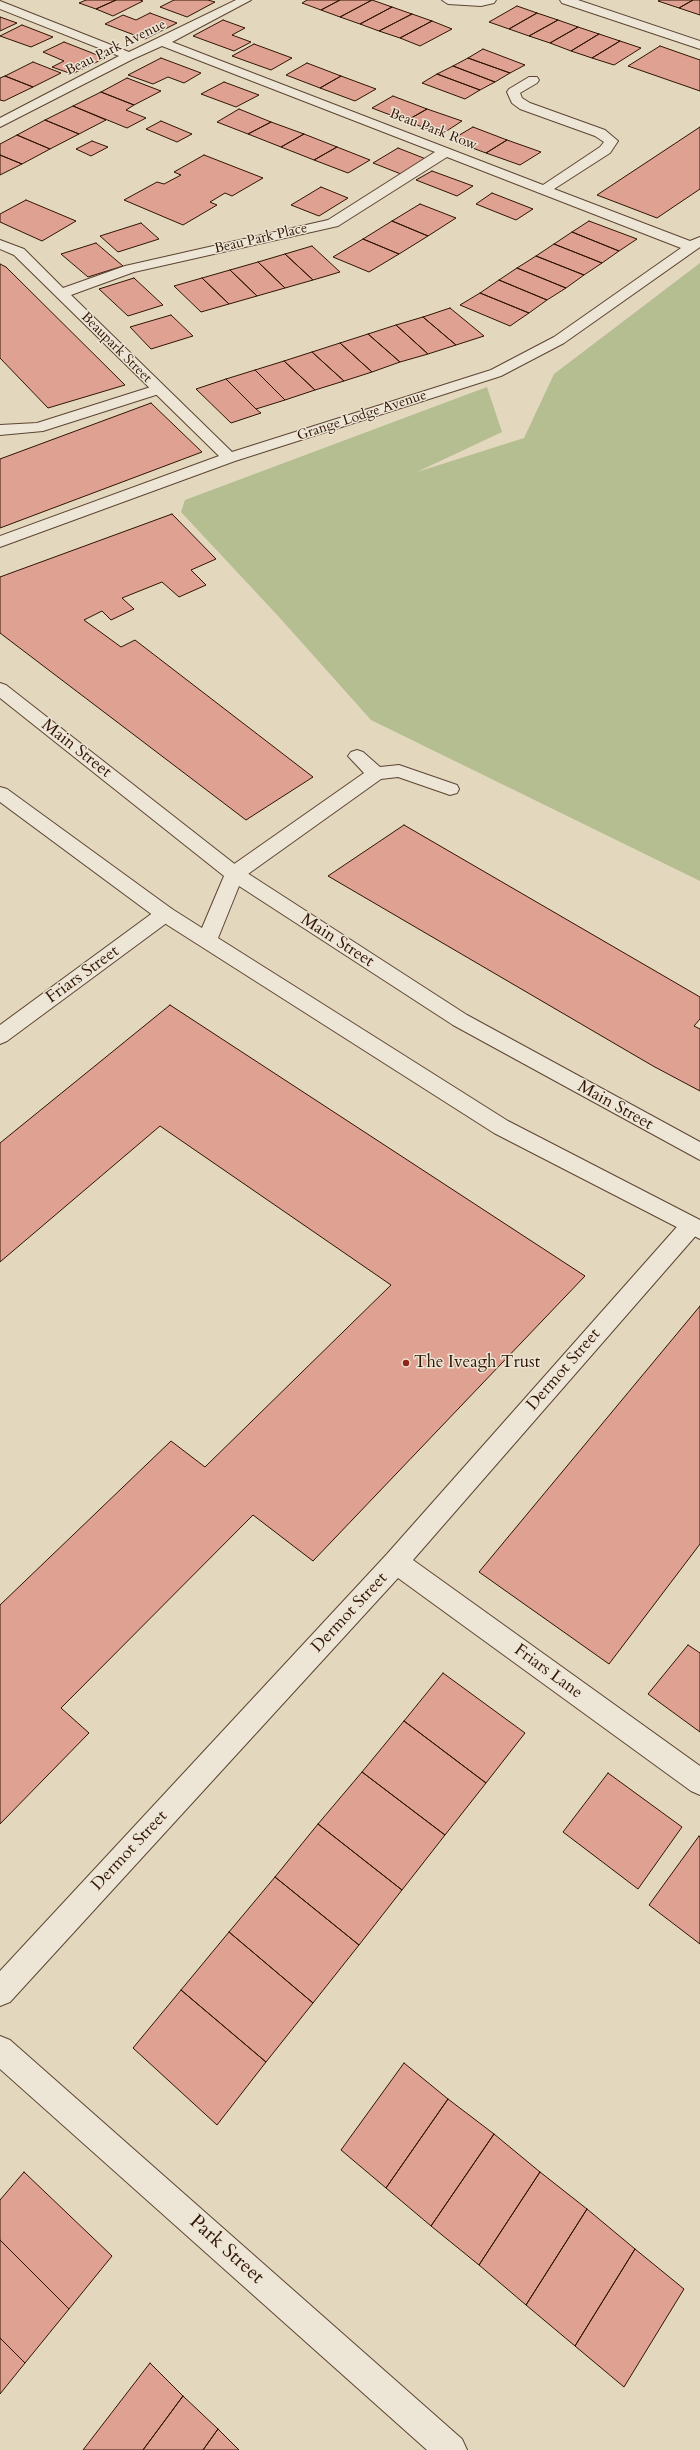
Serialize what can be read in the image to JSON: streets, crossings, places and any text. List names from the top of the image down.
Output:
{
  "streets": {
    "street": [
      "Beau Park Avenue",
      "Beau Park Row",
      "Beau Park Place",
      "Beaupark Street",
      "Grange Lodge Avenue",
      "Main Street",
      "Friars Street",
      "Dermot Street",
      "Friars Lane",
      "Park Street"
    ]
  },
  "crossings": [
    ["Beau Park Avenue", "Beau Park Row"],
    ["Beau Park Row", "Beau Park Place"],
    ["Beau Park Row", "Grange Lodge Avenue"],
    ["Beau Park Place", "Beaupark Street"],
    ["Beaupark Street", "Grange Lodge Avenue"],
    ["Dermot Street", "Friars Lane"]
  ],
  "places": ["The Iveagh Trust"]
}
